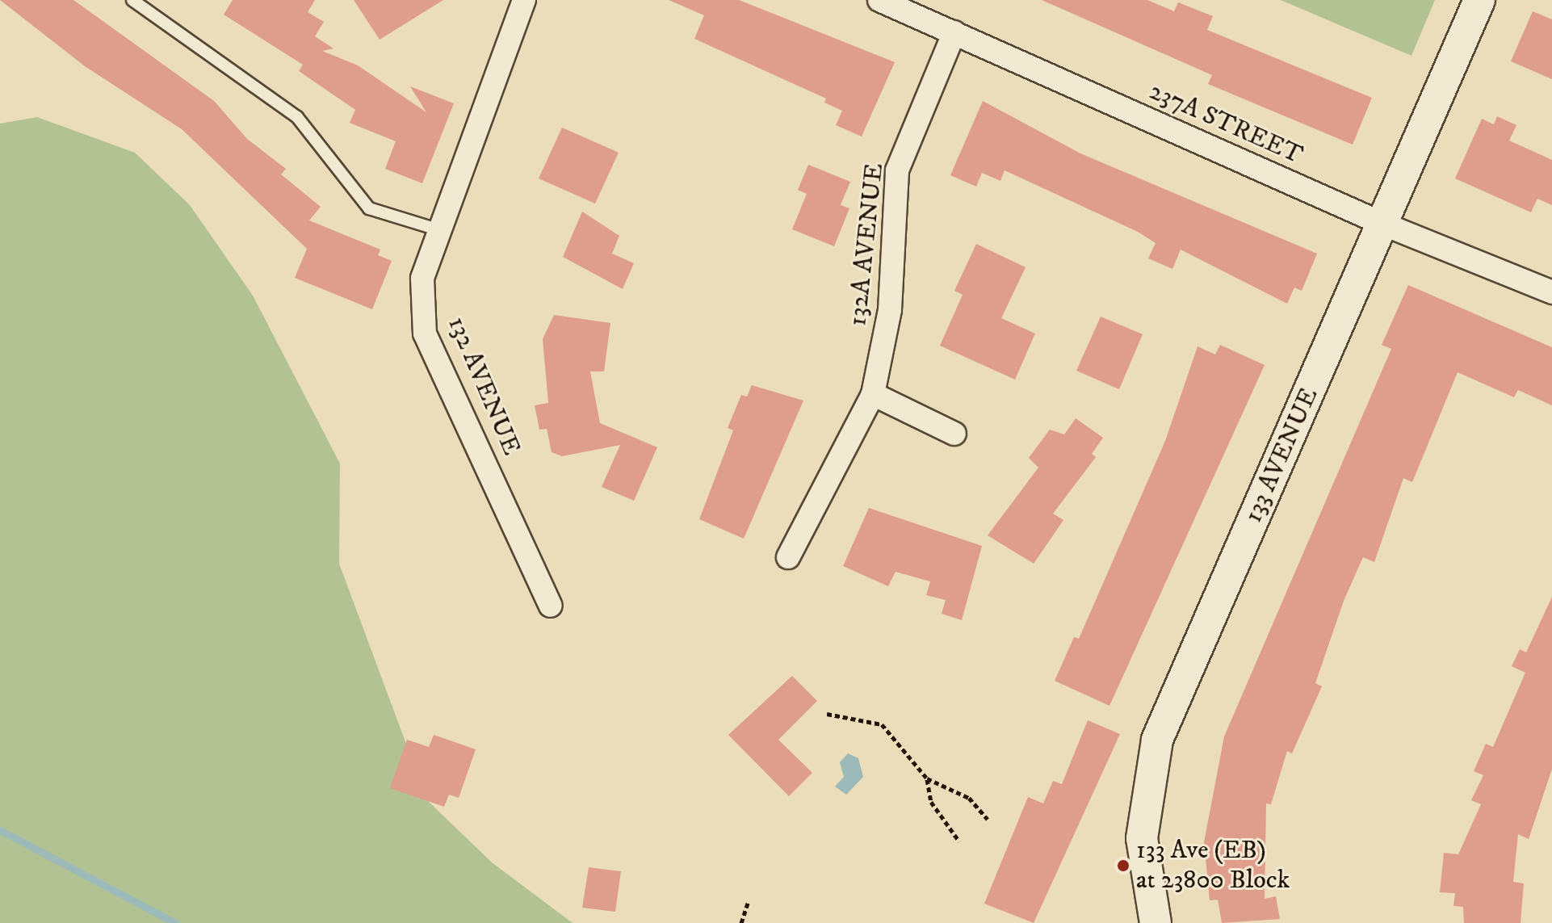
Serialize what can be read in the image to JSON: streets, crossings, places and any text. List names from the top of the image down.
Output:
{
  "streets": {
    "street": [
      "237A STREET",
      "132A AVENUE",
      "132 AVENUE",
      "133 AVENUE"
    ]
  },
  "crossings": [
    ["237A STREET", "132A AVENUE"],
    ["237A STREET", "133 AVENUE"]
  ],
  "places": ["133 Ave (EB) at 23800 Block"]
}
